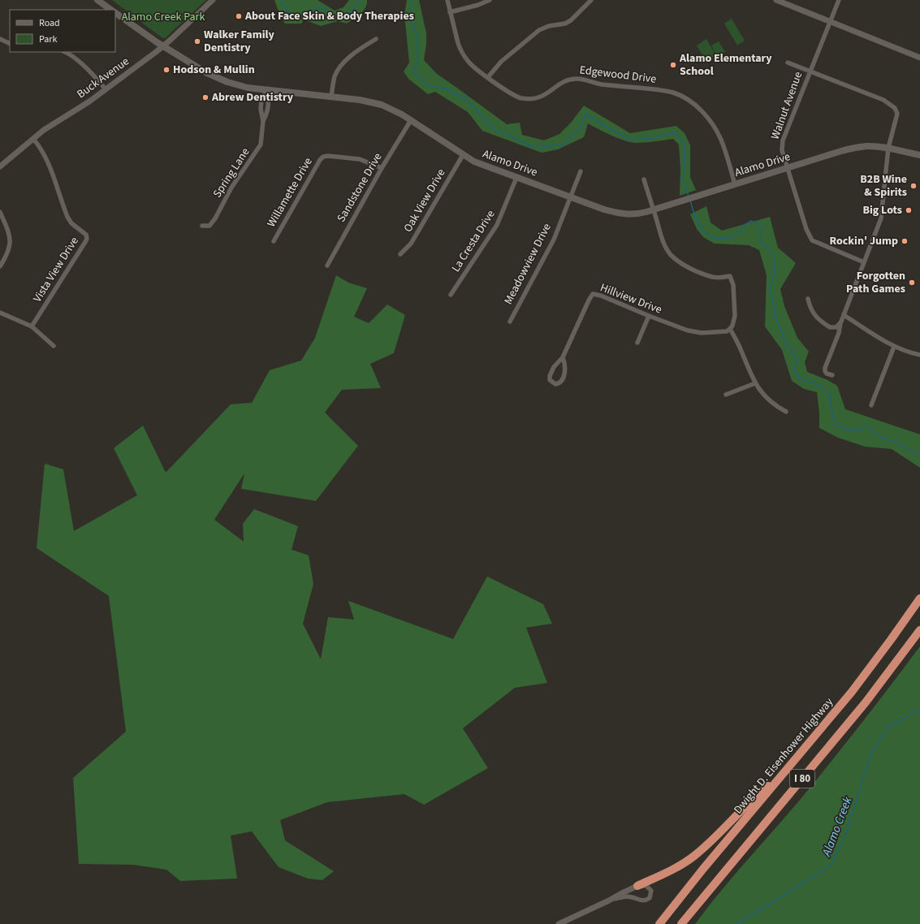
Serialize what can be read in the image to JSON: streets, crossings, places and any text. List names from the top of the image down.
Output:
{
  "streets": {
    "highway": ["Dwight D. Eisenhower Highway", "I 80"],
    "main road": ["Alamo Drive"],
    "street": [
      "Edgewood Drive",
      "Buck Avenue",
      "Walnut Avenue",
      "Spring Lane",
      "Sandstone Drive",
      "Willamette Drive",
      "Oak View Drive",
      "La Cresta Drive",
      "Meadowview Drive",
      "Vista View Drive",
      "Hillview Drive"
    ]
  },
  "crossings": [
    ["Edgewood Drive", "Alamo Drive"],
    ["Buck Avenue", "Alamo Drive"],
    ["Buck Avenue", "Vista View Drive"],
    ["Walnut Avenue", "Alamo Drive"],
    ["Alamo Drive", "Spring Lane"],
    ["Alamo Drive", "Sandstone Drive"],
    ["Alamo Drive", "Oak View Drive"],
    ["Alamo Drive", "La Cresta Drive"],
    ["Alamo Drive", "Meadowview Drive"],
    ["Sandstone Drive", "Willamette Drive"]
  ],
  "water": ["Alamo Creek"],
  "parks": ["Alamo Creek Park"],
  "places": [
    "About Face Skin & Body Therapies",
    "Walker Family Dentistry",
    "Alamo Elementary School",
    "Hodson & Mullin",
    "Abrew Dentistry",
    "B2B Wine & Spirits",
    "Big Lots",
    "Rockin' Jump",
    "Forgotten Path Games"
  ],
  "legend": ["Road", "Park"]
}
